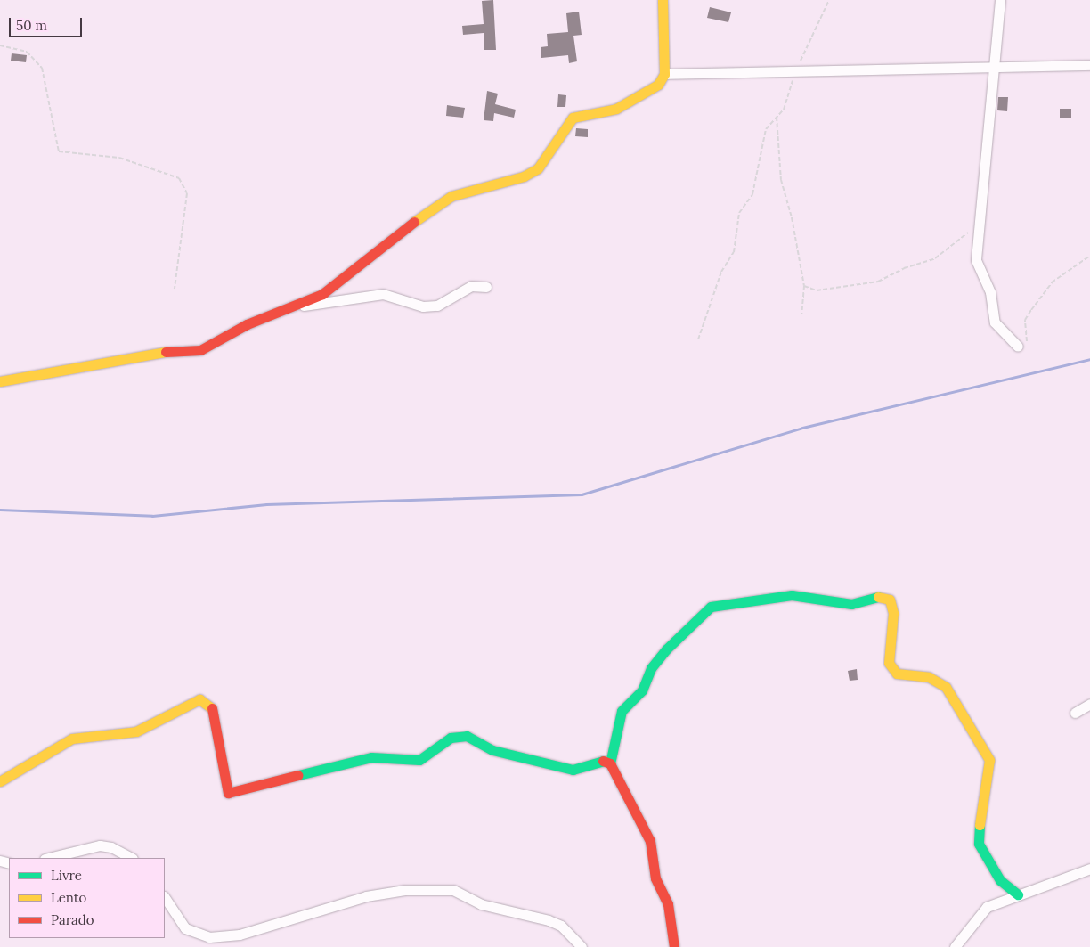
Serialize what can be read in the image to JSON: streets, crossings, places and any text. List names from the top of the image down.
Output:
{
  "legend": ["Livre", "Lento", "Parado"],
  "scale_bar": "50 m"
}
